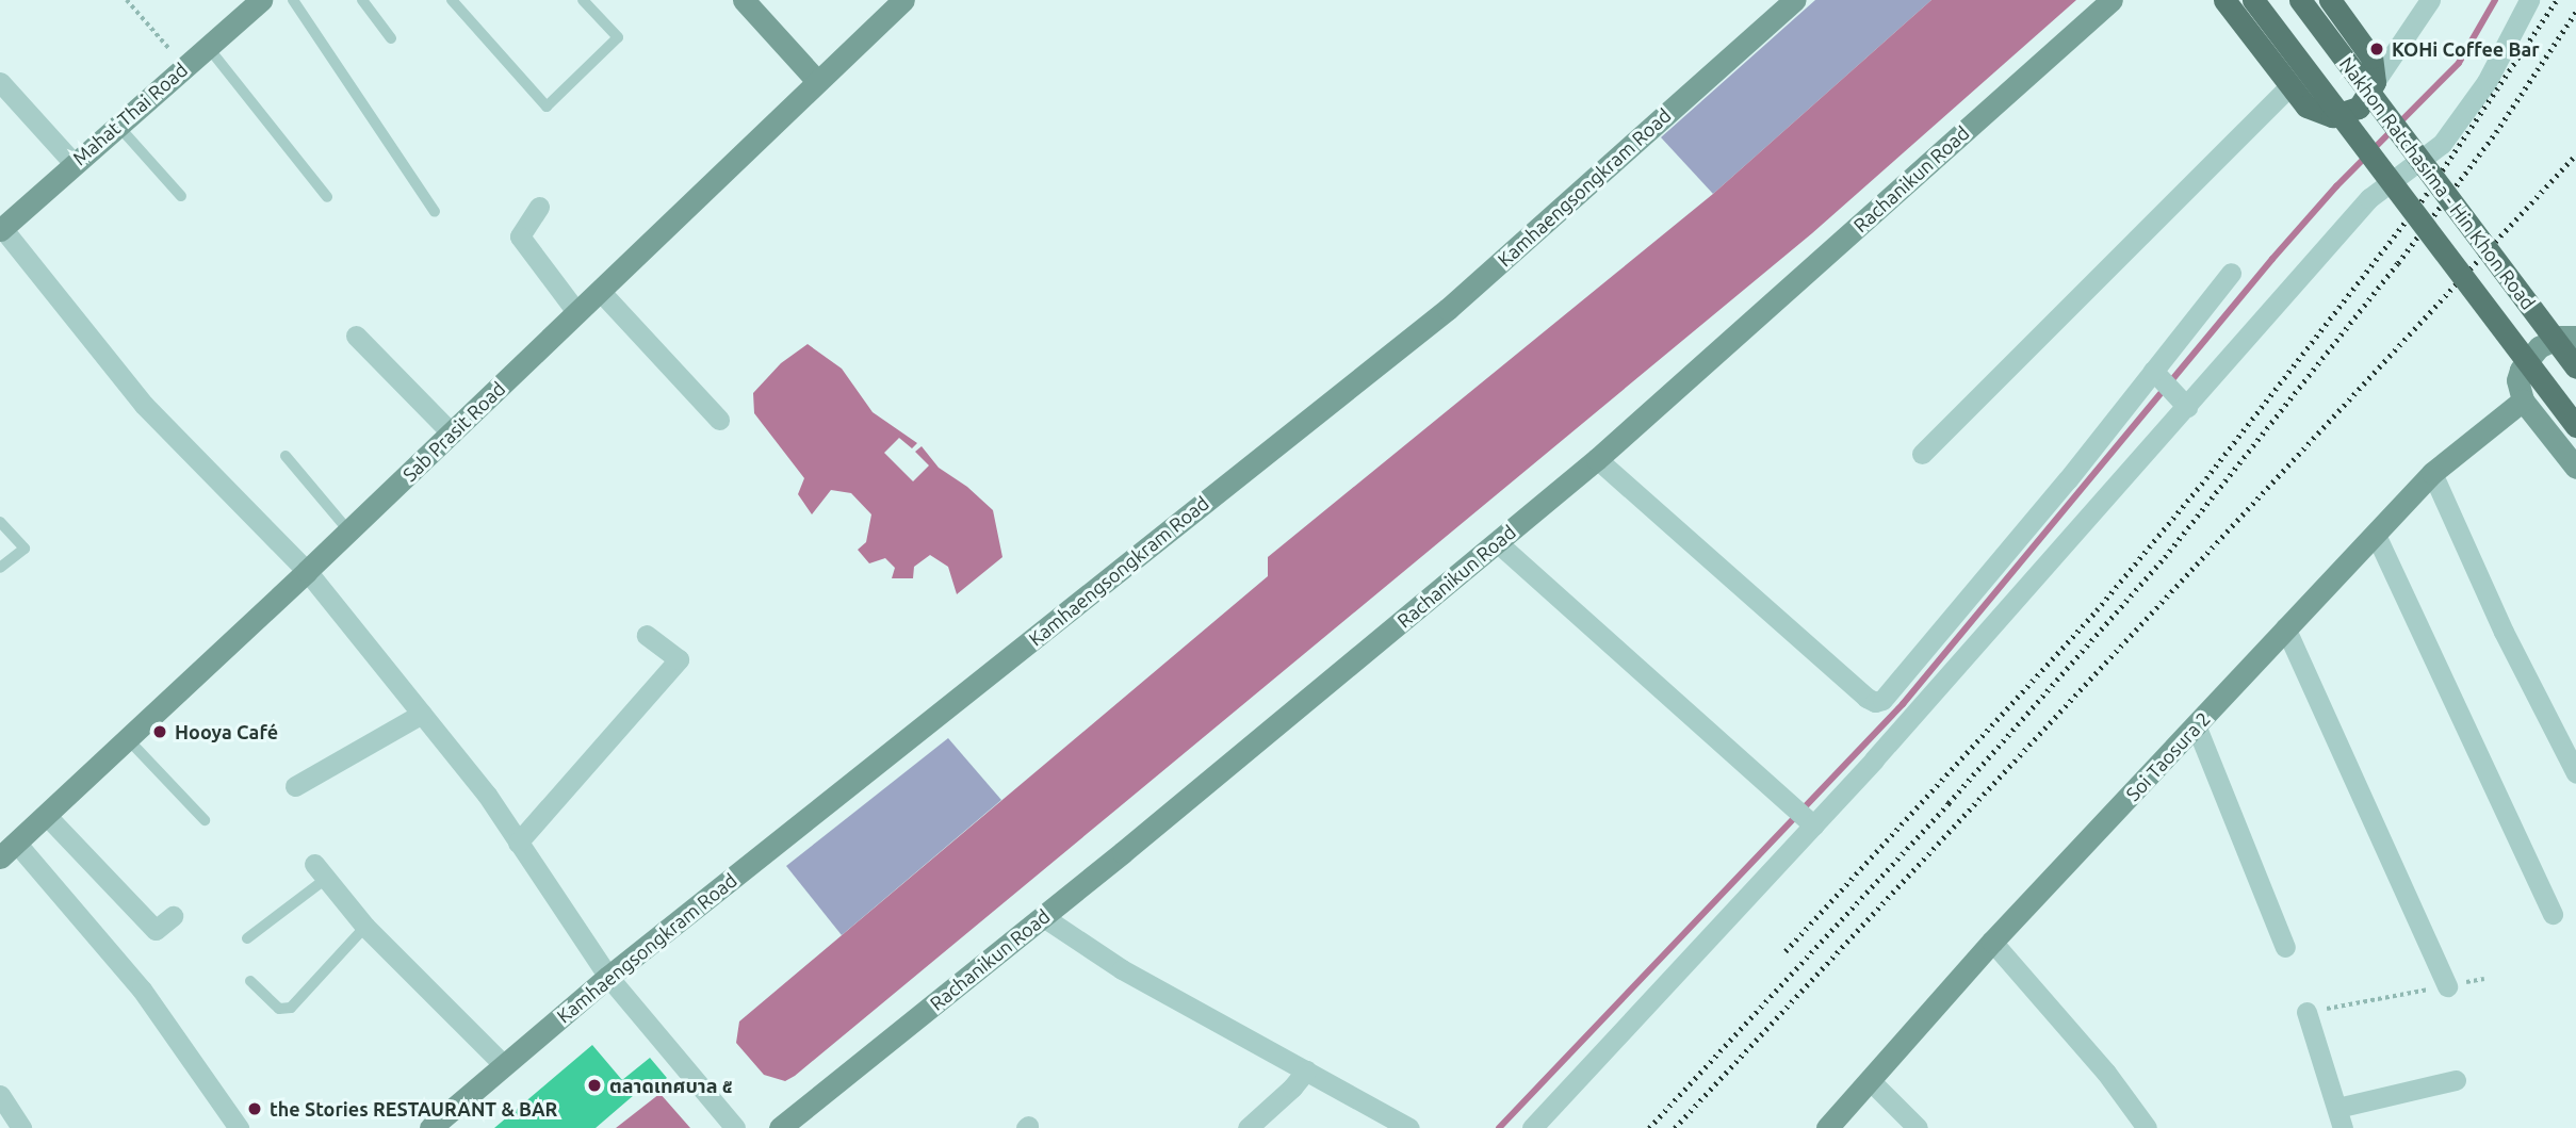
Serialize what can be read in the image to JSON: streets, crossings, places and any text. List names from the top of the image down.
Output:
{
  "streets": {
    "main road": ["Nakhon Ratchasima - Hin Khon Road"],
    "street": [
      "Mahat Thai Road",
      "Rachanikun Road",
      "Kamhaengsongkram Road",
      "Sab Prasit Road",
      "Soi Taosura 2"
    ]
  },
  "places": [
    "KOHi Coffee Bar",
    "Hooya Café",
    "ตลาดเทศบาล ๕",
    "the Stories RESTAURANT & BAR"
  ]
}
